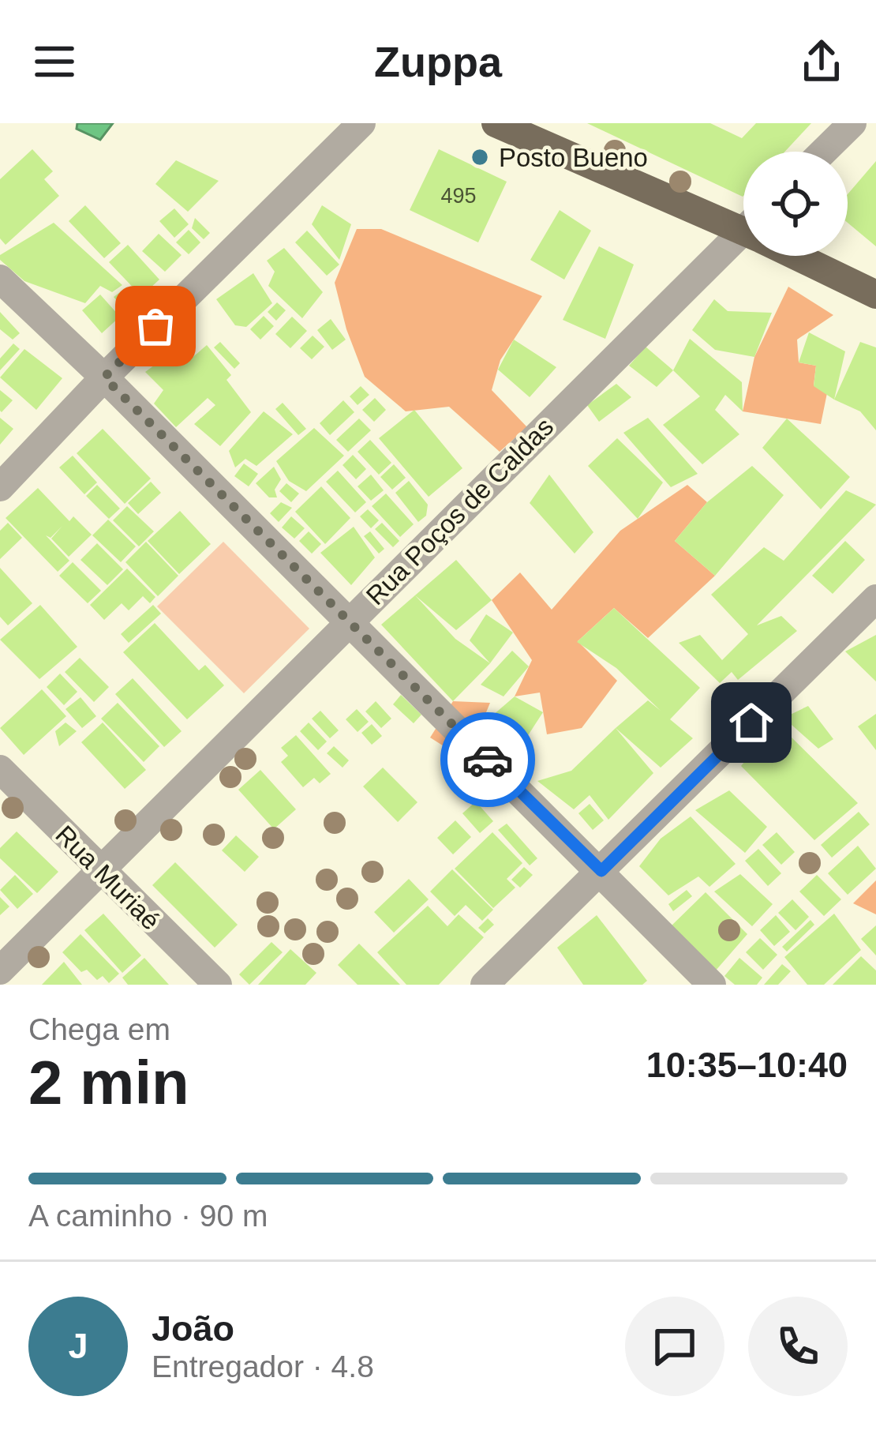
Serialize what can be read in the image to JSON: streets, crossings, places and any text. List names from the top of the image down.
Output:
{
  "streets": {
    "street": ["Rua Poços de Caldas", "Rua Muriaé"]
  },
  "crossings": [
    ["Rua Poços de Caldas", "Rua Muriaé"]
  ],
  "places": ["Posto Bueno"],
  "house_numbers": ["495"],
  "page": {
    "header": "Zuppa",
    "heading": ["2 min", "Chega em", "10:35–10:40"],
    "panel": ["João", "Entregador · 4.8"],
    "bar": "A caminho · 90 m",
    "round": "J"
  }
}
